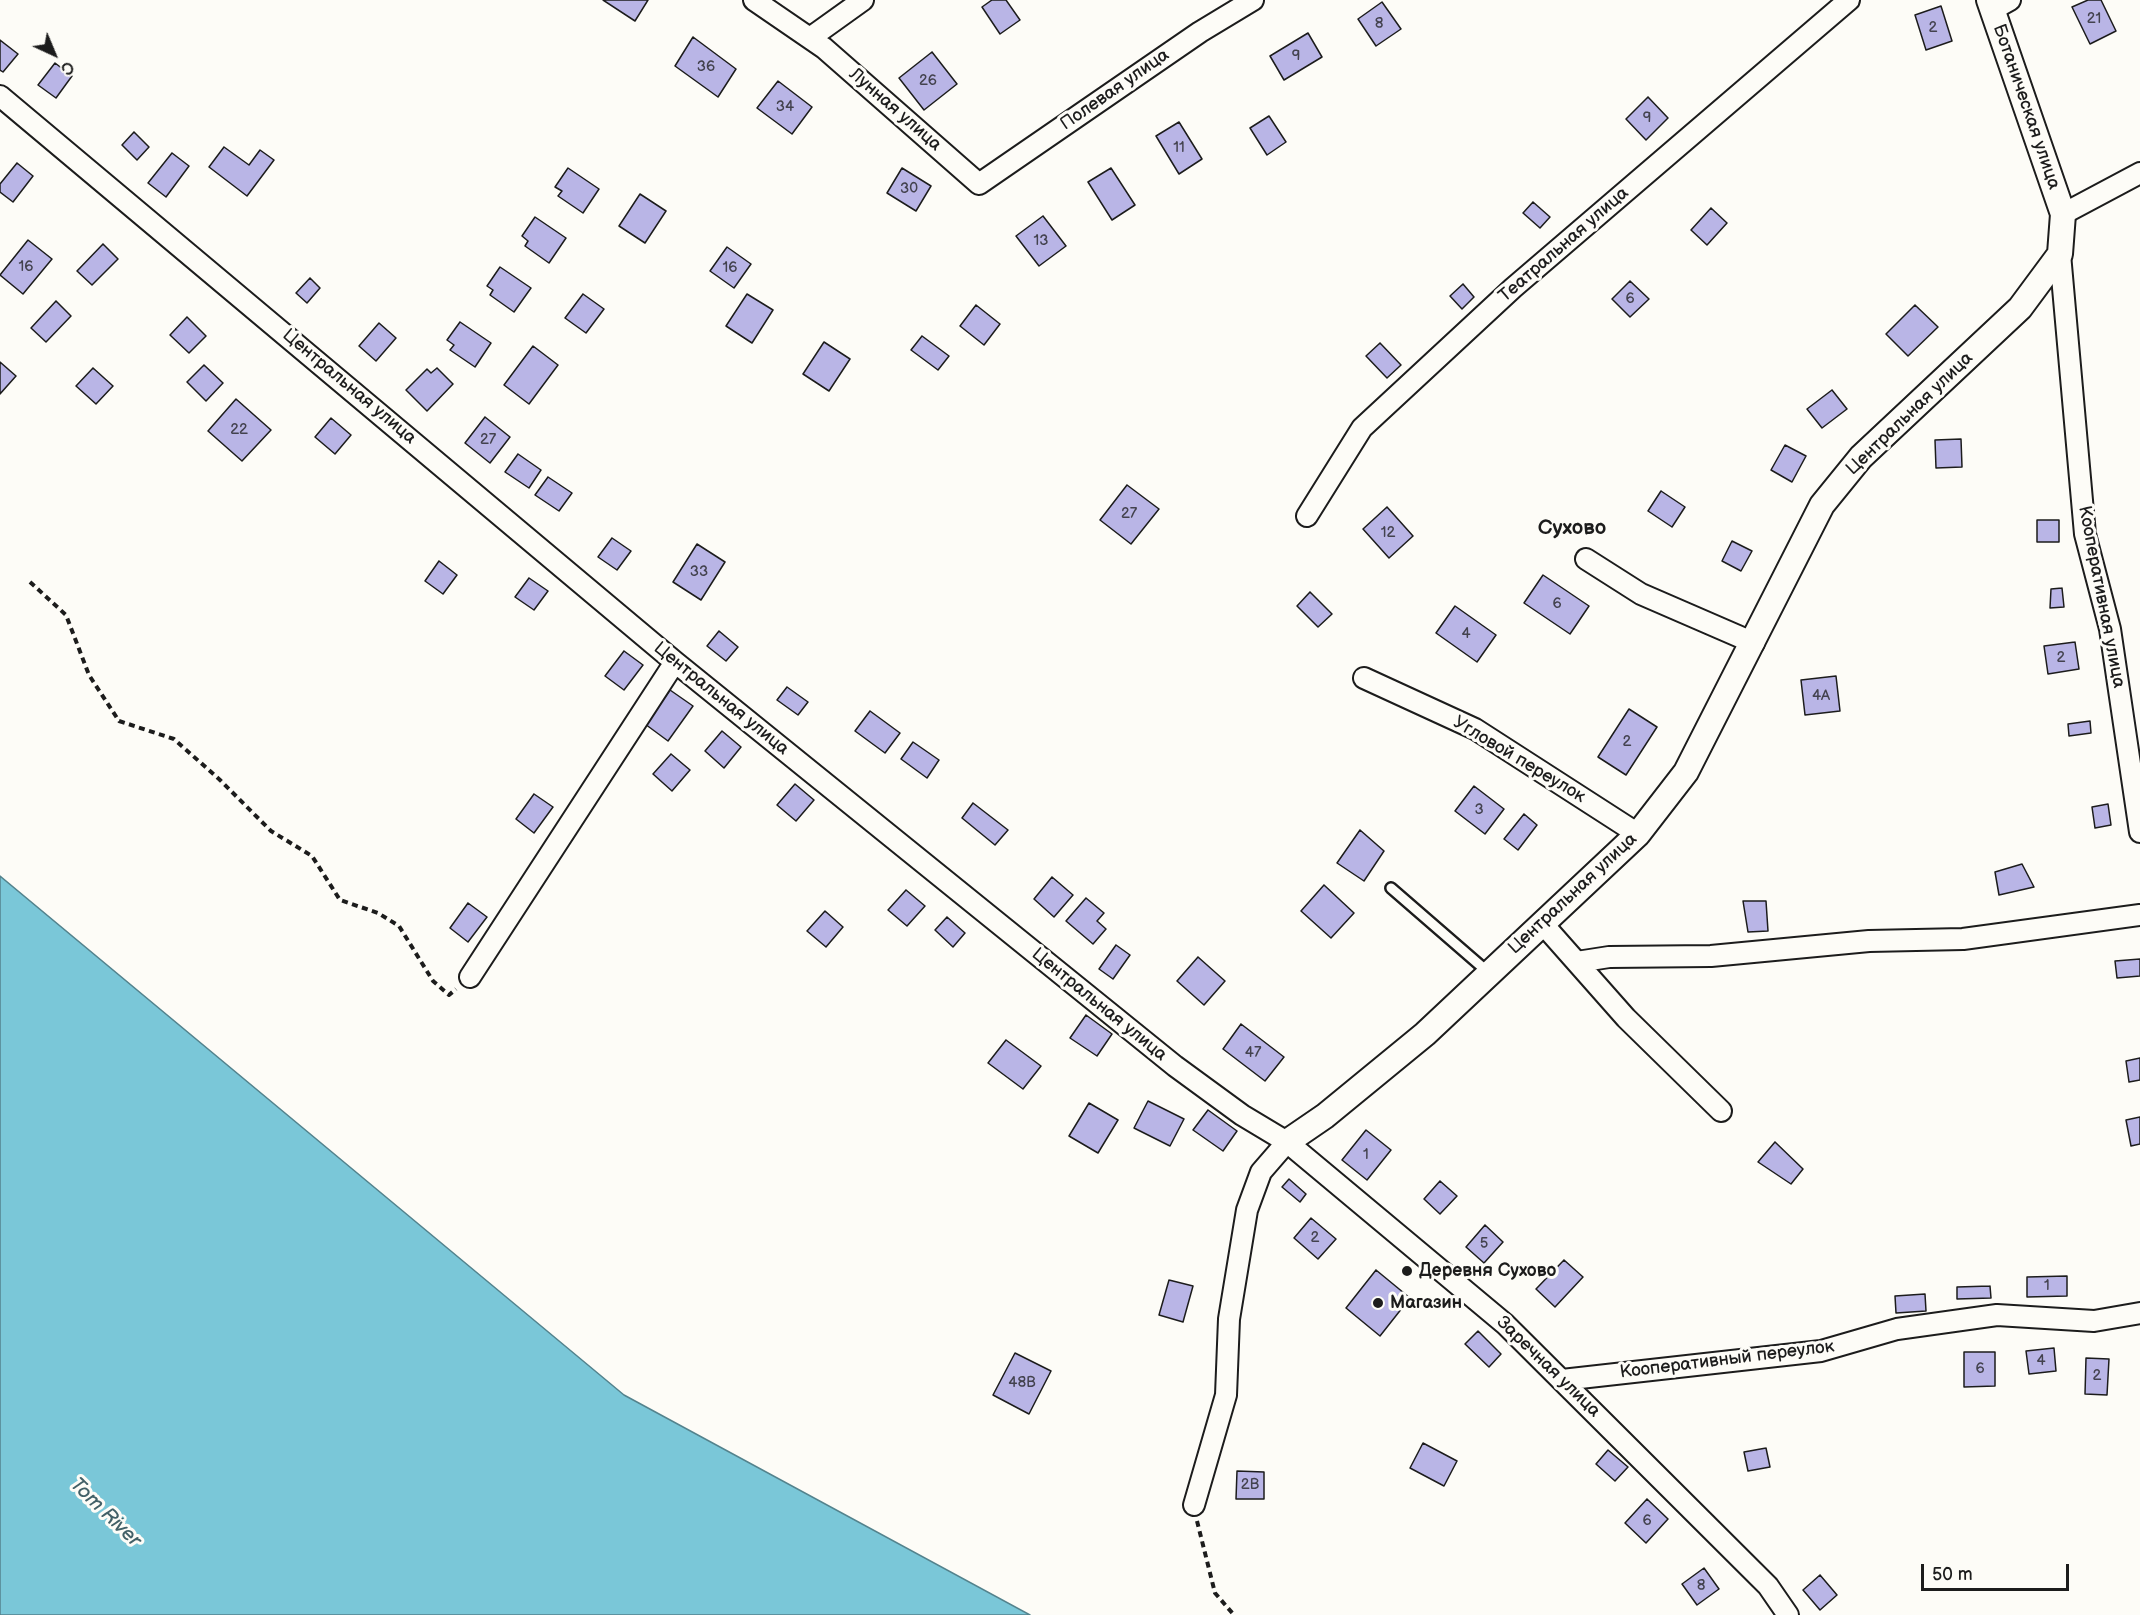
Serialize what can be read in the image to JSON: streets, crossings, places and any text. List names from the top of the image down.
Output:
{
  "streets": {
    "street": [
      "Полевая улица",
      "Ботаническая улица",
      "Лунная улица",
      "Театральная улица",
      "Центральная улица",
      "Кооперативная улица",
      "Угловой переулок",
      "Кооперативный переулок",
      "Заречная улица"
    ]
  },
  "crossings": [
    ["Полевая улица", "Лунная улица"],
    ["Ботаническая улица", "Центральная улица"],
    ["Ботаническая улица", "Кооперативная улица"],
    ["Центральная улица", "Кооперативная улица"],
    ["Центральная улица", "Угловой переулок"],
    ["Центральная улица", "Заречная улица"],
    ["Кооперативный переулок", "Заречная улица"]
  ],
  "districts": ["Сухово"],
  "water": ["Tom River"],
  "places": ["Деревня Сухово", "Магазин"],
  "house_numbers": [
    "21",
    "8",
    "2",
    "9",
    "36",
    "26",
    "34",
    "9",
    "11",
    "30",
    "13",
    "16",
    "16",
    "6",
    "22",
    "27",
    "27",
    "12",
    "33",
    "6",
    "4",
    "2",
    "4А",
    "2",
    "3",
    "47",
    "1",
    "2",
    "5",
    "1",
    "4",
    "6",
    "2",
    "48В",
    "2В",
    "6",
    "8"
  ],
  "scale_bar": "50 m",
  "north": "bottom right"
}
